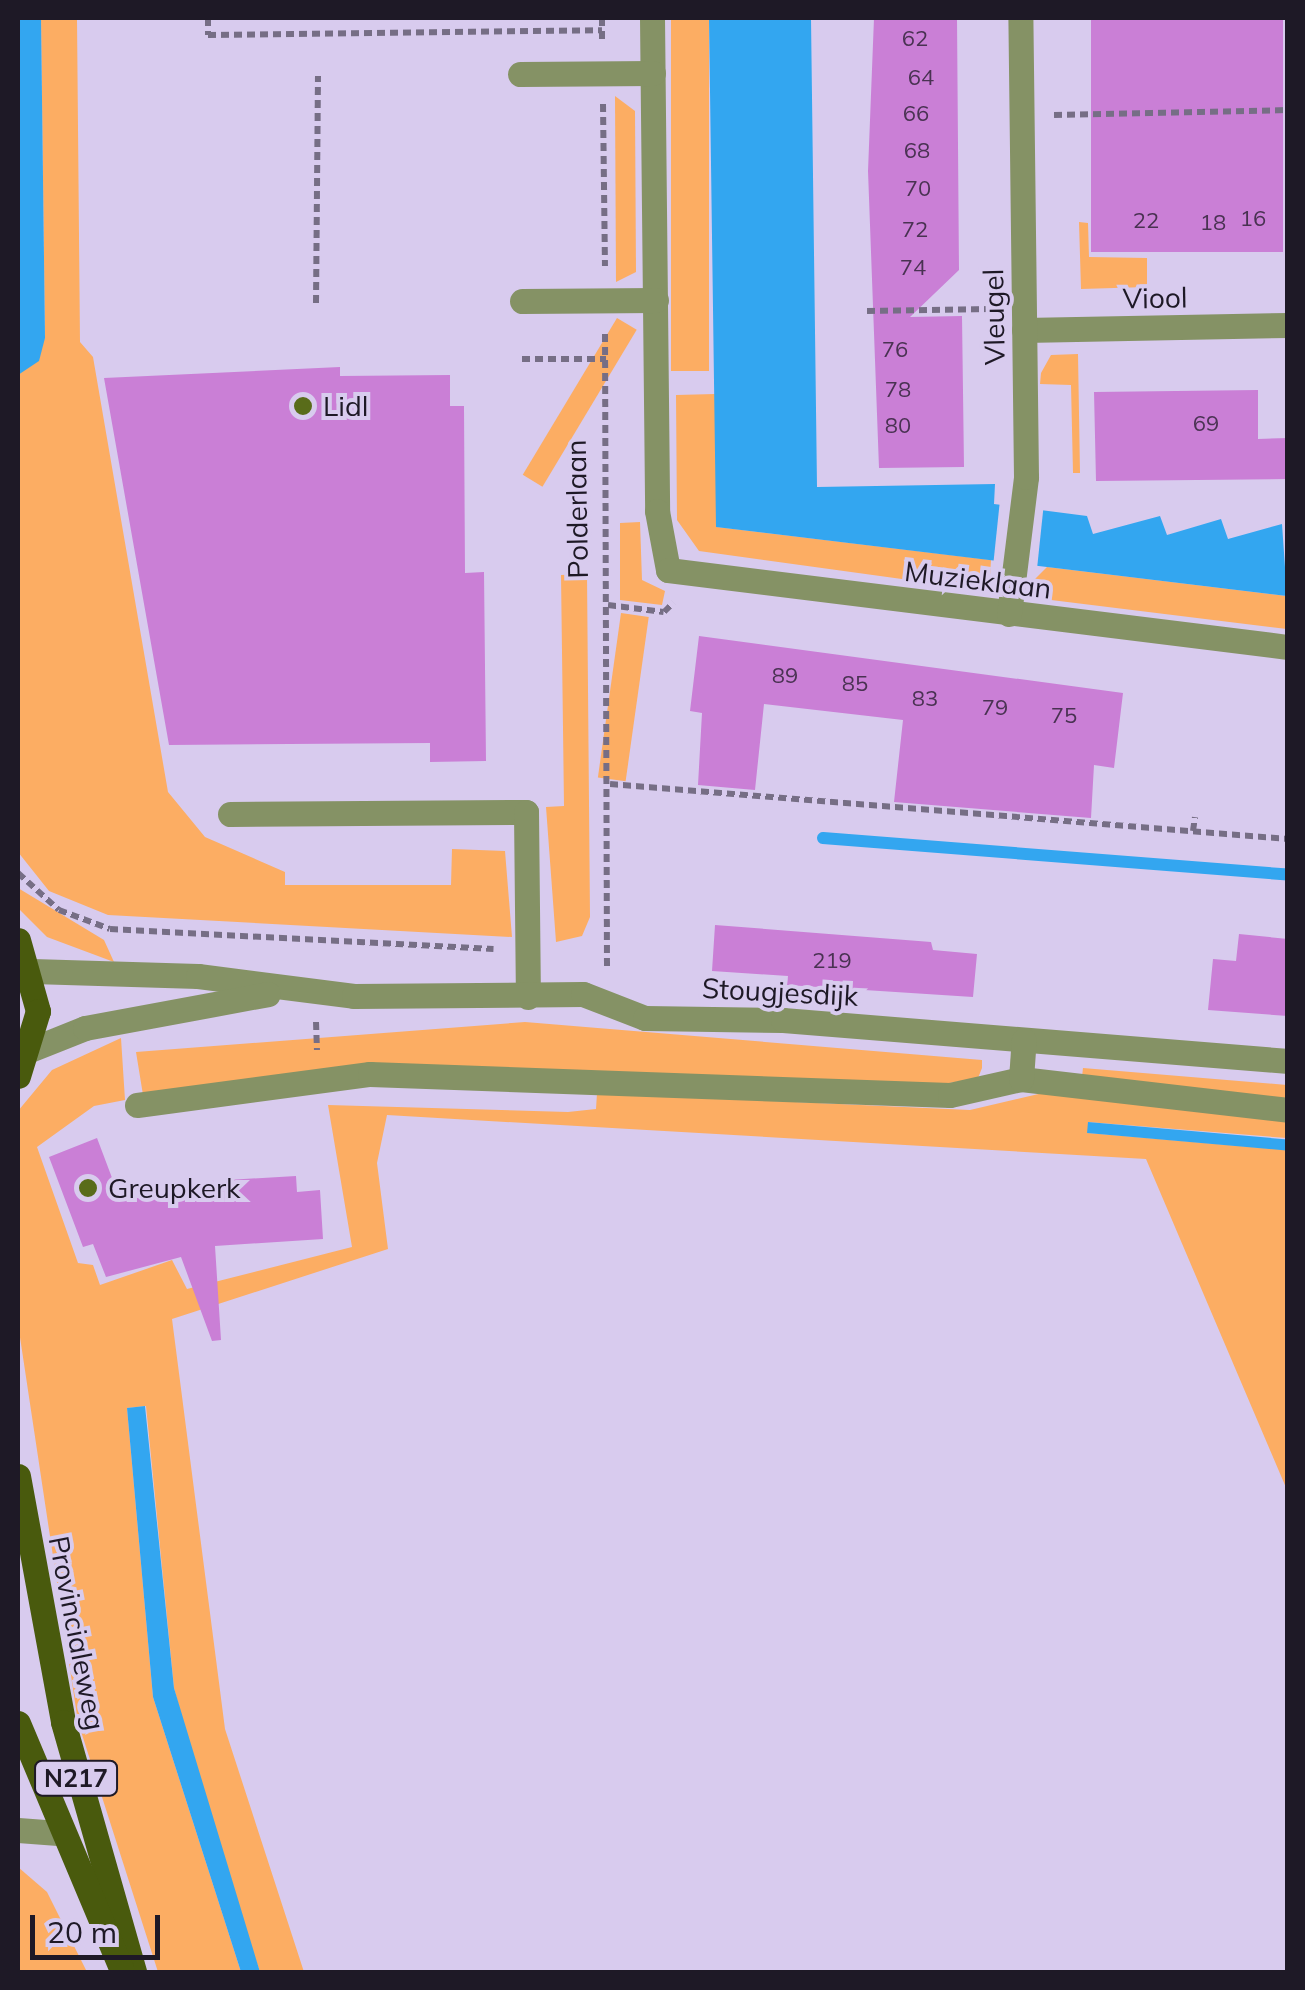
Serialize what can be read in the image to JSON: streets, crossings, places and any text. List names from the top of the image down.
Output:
{
  "streets": {
    "main road": ["Provincialeweg", "N217"],
    "street": [
      "Viool",
      "Vleugel",
      "Muzieklaan",
      "Stougjesdijk"
    ],
    "path": ["Polderlaan"]
  },
  "crossings": [
    ["Viool", "Vleugel"],
    ["Vleugel", "Muzieklaan"],
    ["Polderlaan", "Stougjesdijk"]
  ],
  "places": ["Lidl", "Greupkerk"],
  "house_numbers": [
    "62",
    "64",
    "66",
    "68",
    "70",
    "16",
    "22",
    "18",
    "72",
    "74",
    "76",
    "78",
    "69",
    "80",
    "89",
    "85",
    "83",
    "79",
    "75",
    "219"
  ],
  "scale_bar": "20 m"
}
